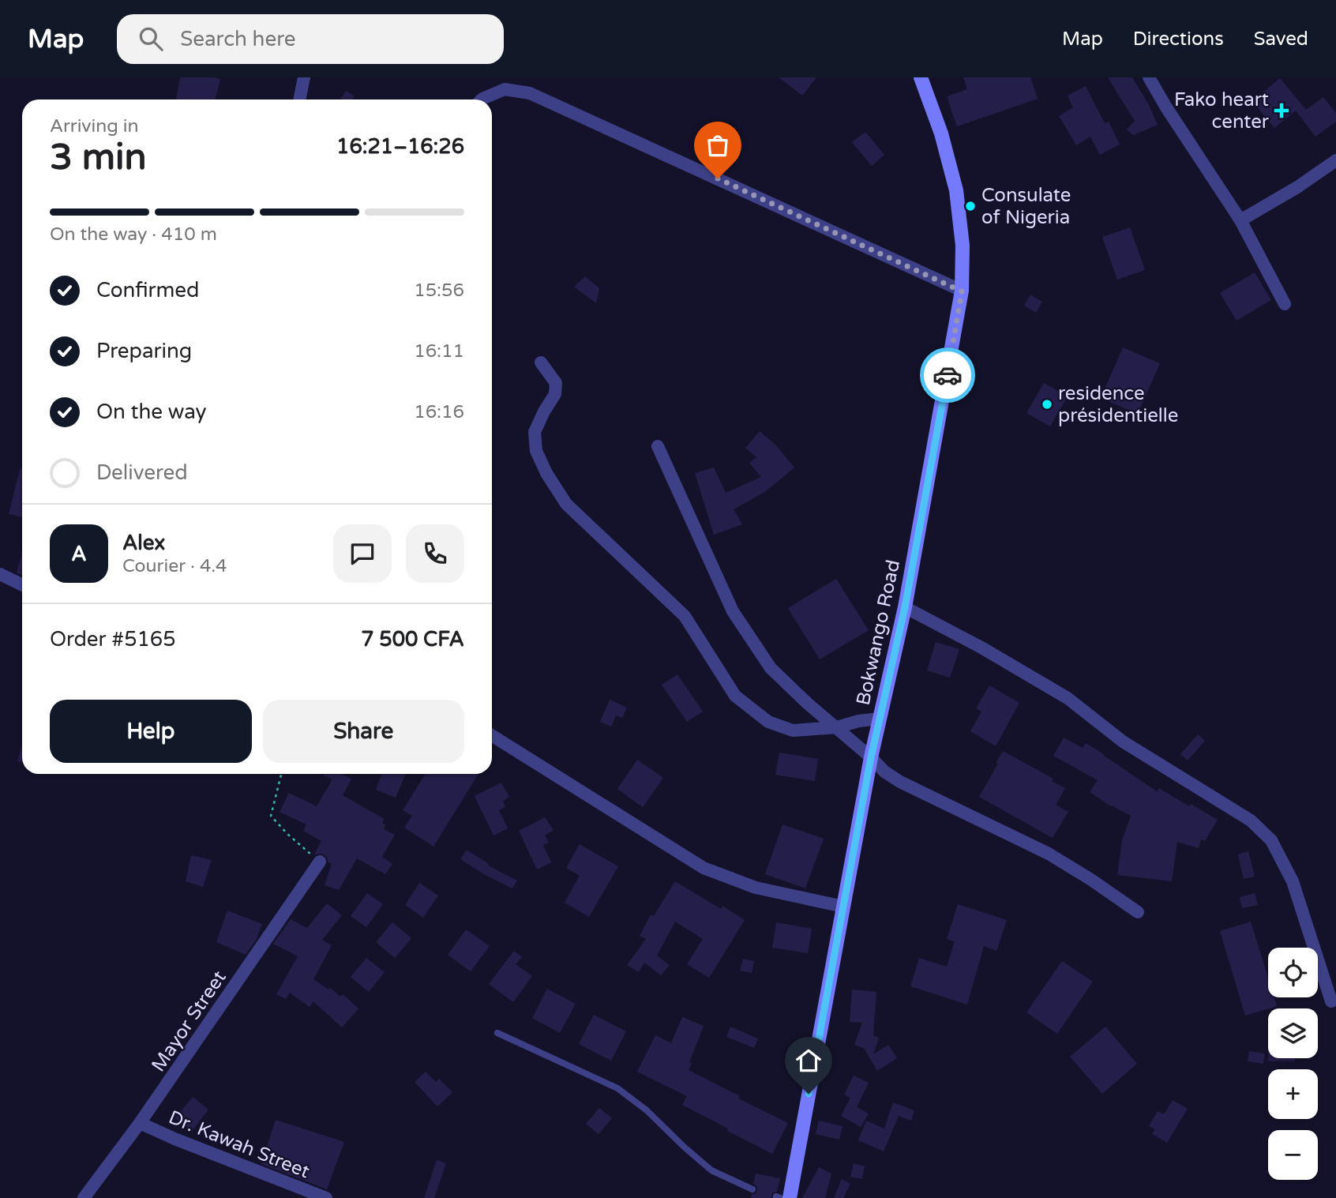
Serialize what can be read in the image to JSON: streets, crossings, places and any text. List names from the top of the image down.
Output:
{
  "streets": {
    "street": ["Bokwango Road", "Mayor Street", "Dr. Kawah Street"]
  },
  "crossings": [
    ["Mayor Street", "Dr. Kawah Street"]
  ],
  "places": {
    "health": ["Fako heart center"],
    "other": ["Consulate of Nigeria", "residence présidentielle"]
  },
  "page": {
    "header": "Map",
    "search": "Search here",
    "nav": ["Map", "Directions", "Saved"],
    "heading": ["3 min", "Arriving in", "16:21–16:26"],
    "panel": [
      "Alex",
      "Courier · 4.4",
      "Order #5165",
      "7 500 CFA"
    ],
    "bar": "On the way · 410 m",
    "list": [
      ["Confirmed", "15:56"],
      ["Preparing", "16:11"],
      ["On the way", "16:16"],
      "Delivered"
    ],
    "round": "A",
    "buttons": ["Help", "Share"],
    "map_buttons": ["+", "−"]
  }
}
